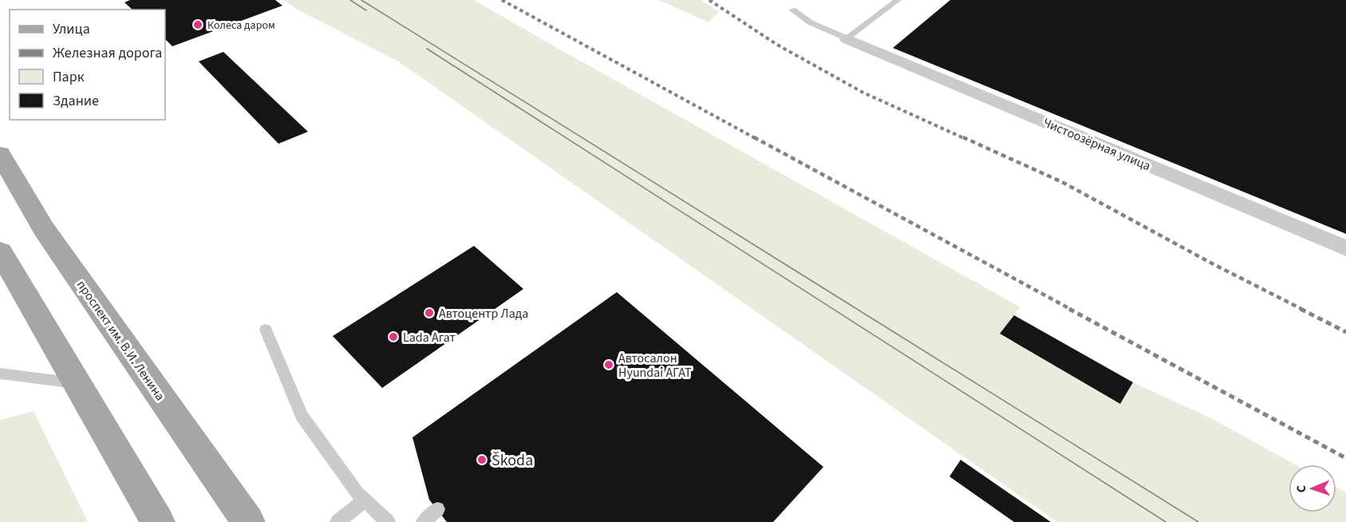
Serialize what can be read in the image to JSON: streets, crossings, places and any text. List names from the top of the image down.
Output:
{
  "streets": {
    "main road": ["проспект им. В.И. Ленина"],
    "street": ["Чистоозёрная улица"]
  },
  "places": [
    "Колеса даром",
    "Автоцентр Лада",
    "Lada Агат",
    "Автосалон Hyundai АГАТ",
    "Škoda"
  ],
  "legend": [
    "Улица",
    "Железная дорога",
    "Парк",
    "Здание"
  ],
  "north": "left"
}
